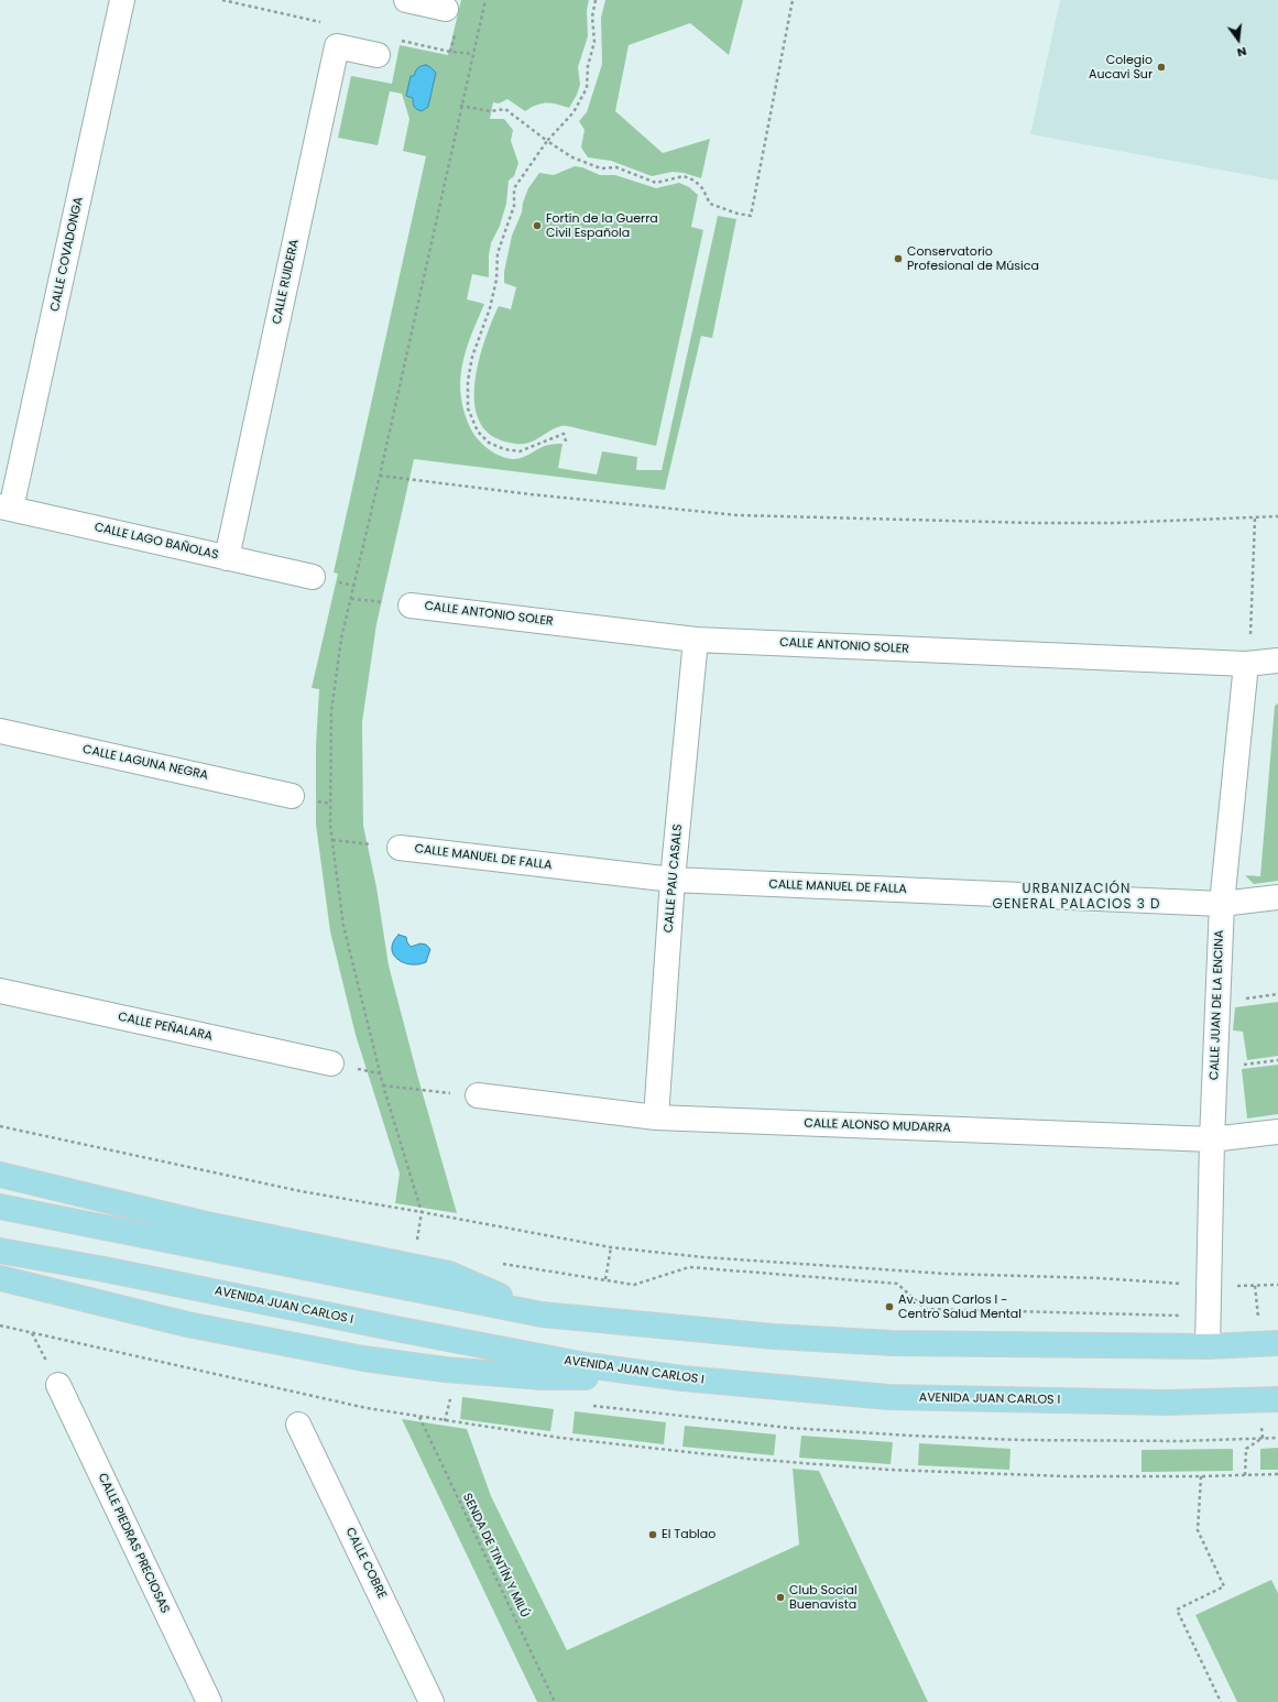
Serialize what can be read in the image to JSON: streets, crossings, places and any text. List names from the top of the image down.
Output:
{
  "streets": {
    "main road": ["AVENIDA JUAN CARLOS I"],
    "street": [
      "CALLE COVADONGA",
      "CALLE RUIDERA",
      "CALLE LAGO BAÑOLAS",
      "CALLE ANTONIO SOLER",
      "CALLE LAGUNA NEGRA",
      "CALLE MANUEL DE FALLA",
      "CALLE PAU CASALS",
      "CALLE JUAN DE LA ENCINA",
      "CALLE PEÑALARA",
      "CALLE ALONSO MUDARRA",
      "CALLE PIEDRAS PRECIOSAS",
      "CALLE COBRE"
    ],
    "path": ["SENDA DE TINTÍN Y MILÚ"]
  },
  "crossings": [
    ["CALLE COVADONGA", "CALLE LAGO BAÑOLAS"],
    ["CALLE RUIDERA", "CALLE LAGO BAÑOLAS"],
    ["CALLE ANTONIO SOLER", "CALLE PAU CASALS"],
    ["CALLE ANTONIO SOLER", "CALLE JUAN DE LA ENCINA"],
    ["CALLE MANUEL DE FALLA", "CALLE PAU CASALS"],
    ["CALLE MANUEL DE FALLA", "CALLE JUAN DE LA ENCINA"],
    ["CALLE PAU CASALS", "CALLE ALONSO MUDARRA"],
    ["CALLE JUAN DE LA ENCINA", "CALLE ALONSO MUDARRA"]
  ],
  "districts": ["URBANIZACIÓN GENERAL PALACIOS 3 D"],
  "places": [
    "Colegio Aucavi Sur",
    "Fortín de la Guerra Civil Española",
    "Conservatorio Profesional de Música",
    "Av. Juan Carlos I - Centro Salud Mental",
    "El Tablao",
    "Club Social Buenavista"
  ],
  "north": "bottom"
}
